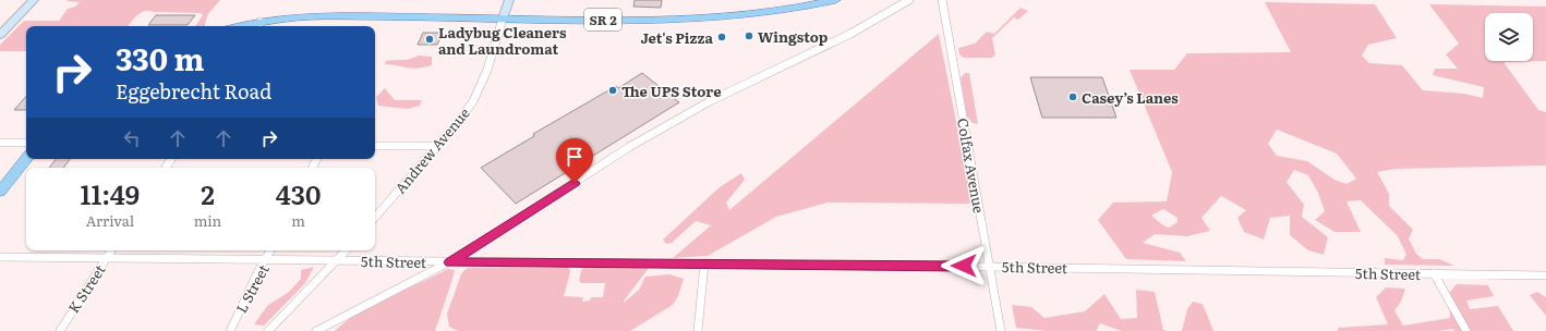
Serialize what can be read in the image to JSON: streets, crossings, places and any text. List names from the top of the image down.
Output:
{
  "streets": {
    "main road": ["SR 2"],
    "street": [
      "Andrew Avenue",
      "Colfax Avenue",
      "5th Street",
      "K Street",
      "L Street"
    ]
  },
  "crossings": [
    ["SR 2", "Andrew Avenue"],
    ["Colfax Avenue", "5th Street"],
    ["5th Street", "K Street"],
    ["5th Street", "L Street"]
  ],
  "places": [
    "Wingstop",
    "Jet's Pizza",
    "Ladybug Cleaners and Laundromat",
    "The UPS Store",
    "Casey’s Lanes"
  ],
  "page": {
    "turn": ["330 m", "Eggebrecht Road"],
    "eta": [
      "11:49",
      "Arrival",
      "2",
      "min",
      "430",
      "m"
    ]
  }
}
